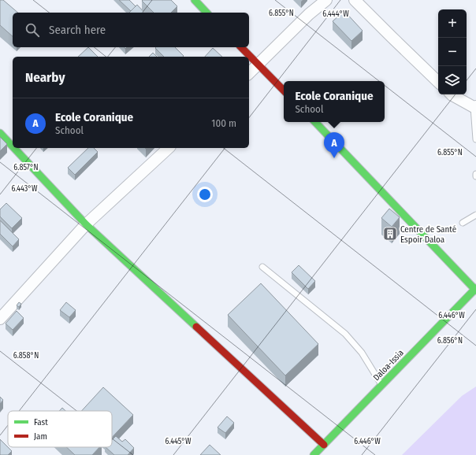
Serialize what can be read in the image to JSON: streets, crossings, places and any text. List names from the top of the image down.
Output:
{
  "streets": {
    "street": ["Daloa-Issia"]
  },
  "places": {
    "building": ["Centre de Santé Espoir Daloa"]
  },
  "legend": ["Fast", "Jam"],
  "page": {
    "map_buttons": ["+", "−"],
    "search": "Search here",
    "heading": "Nearby",
    "popup": ["Ecole Coranique", "School"],
    "list": [
      {
        "mark": "A",
        "name": "Ecole Coranique",
        "note": "School",
        "value": "100 m"
      }
    ],
    "pins": "A"
  },
  "coordinates": [
    "6.855°N",
    "6.444°W",
    "6.857°N",
    "6.443°W",
    "6.446°W",
    "6.856°N",
    "6.858°N",
    "6.445°W"
  ]
}
